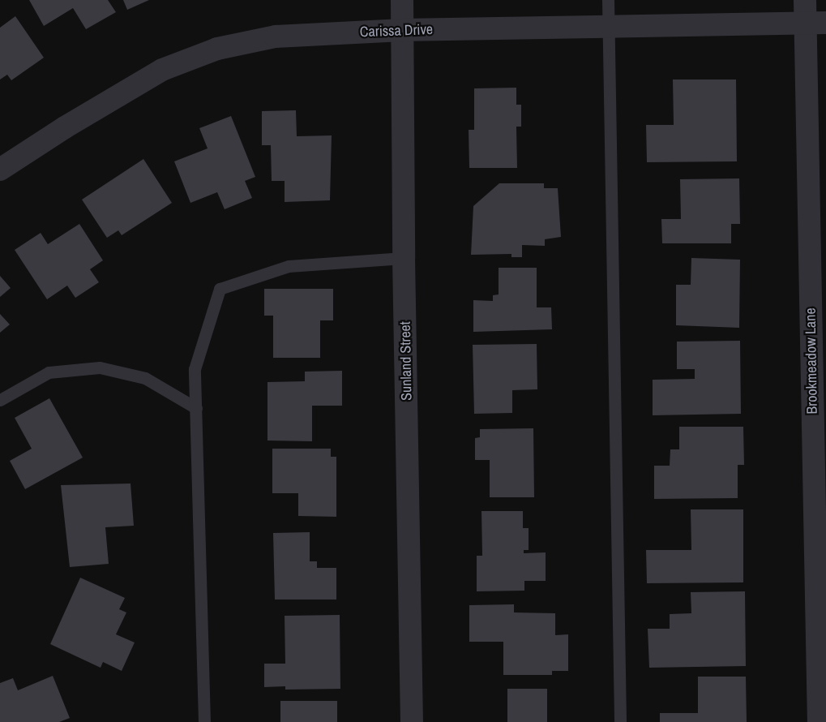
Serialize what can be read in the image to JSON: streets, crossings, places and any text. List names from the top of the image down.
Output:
{
  "streets": {
    "street": ["Carissa Drive", "Sunland Street", "Brookmeadow Lane"]
  },
  "crossings": [
    ["Carissa Drive", "Sunland Street"],
    ["Carissa Drive", "Brookmeadow Lane"]
  ]
}
